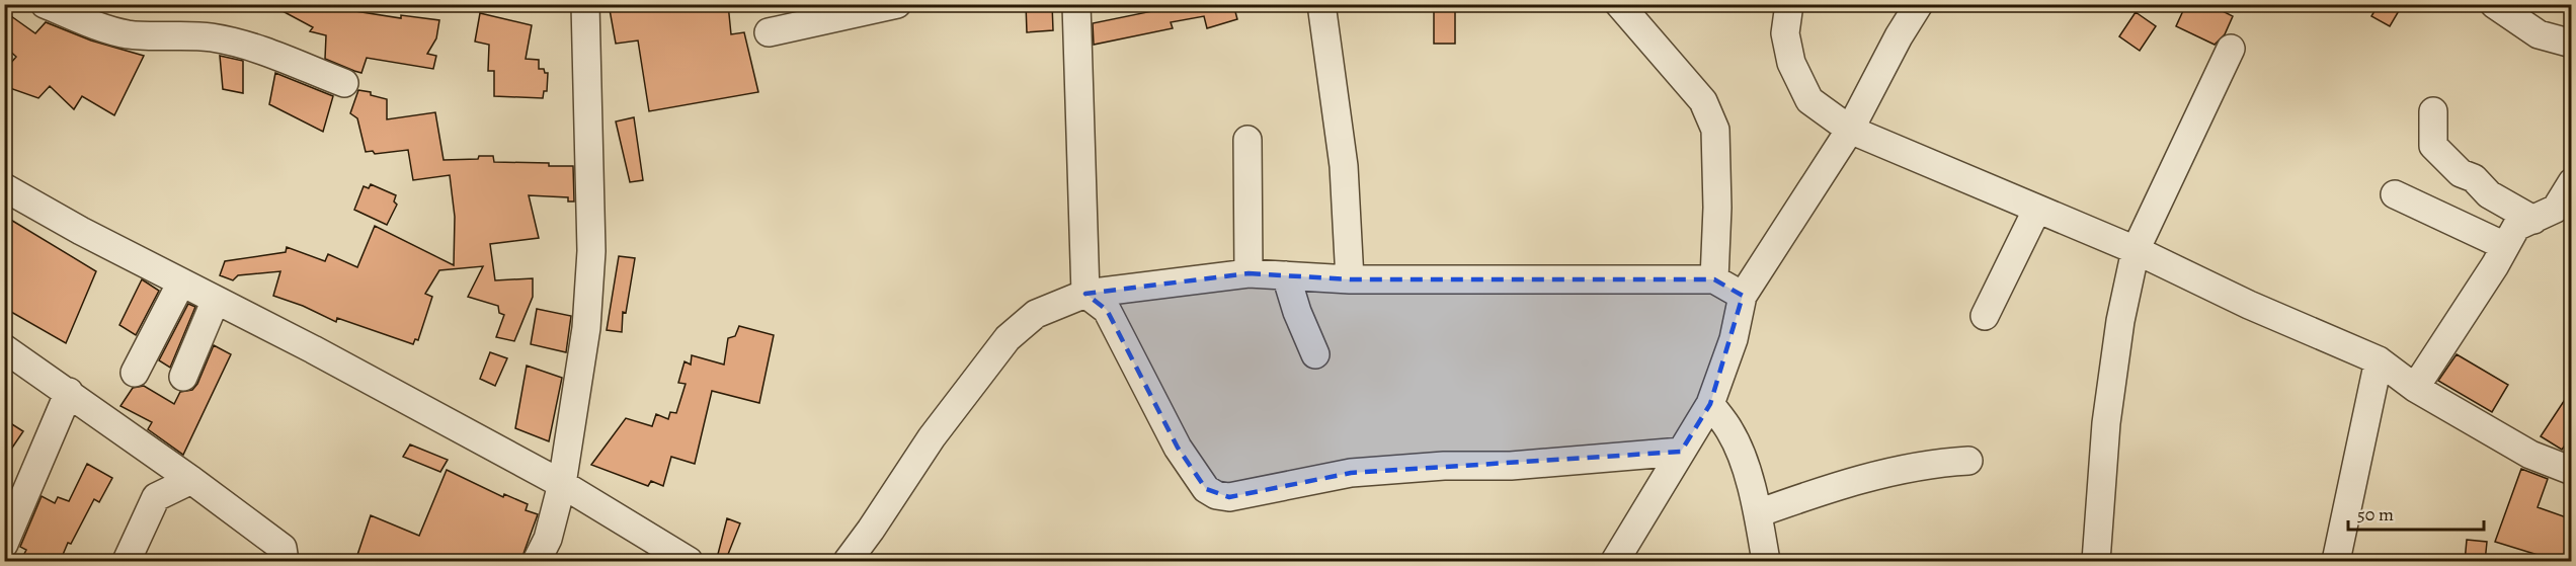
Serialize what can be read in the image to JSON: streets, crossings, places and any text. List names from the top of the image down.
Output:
{
  "scale_bar": "50 m"
}
